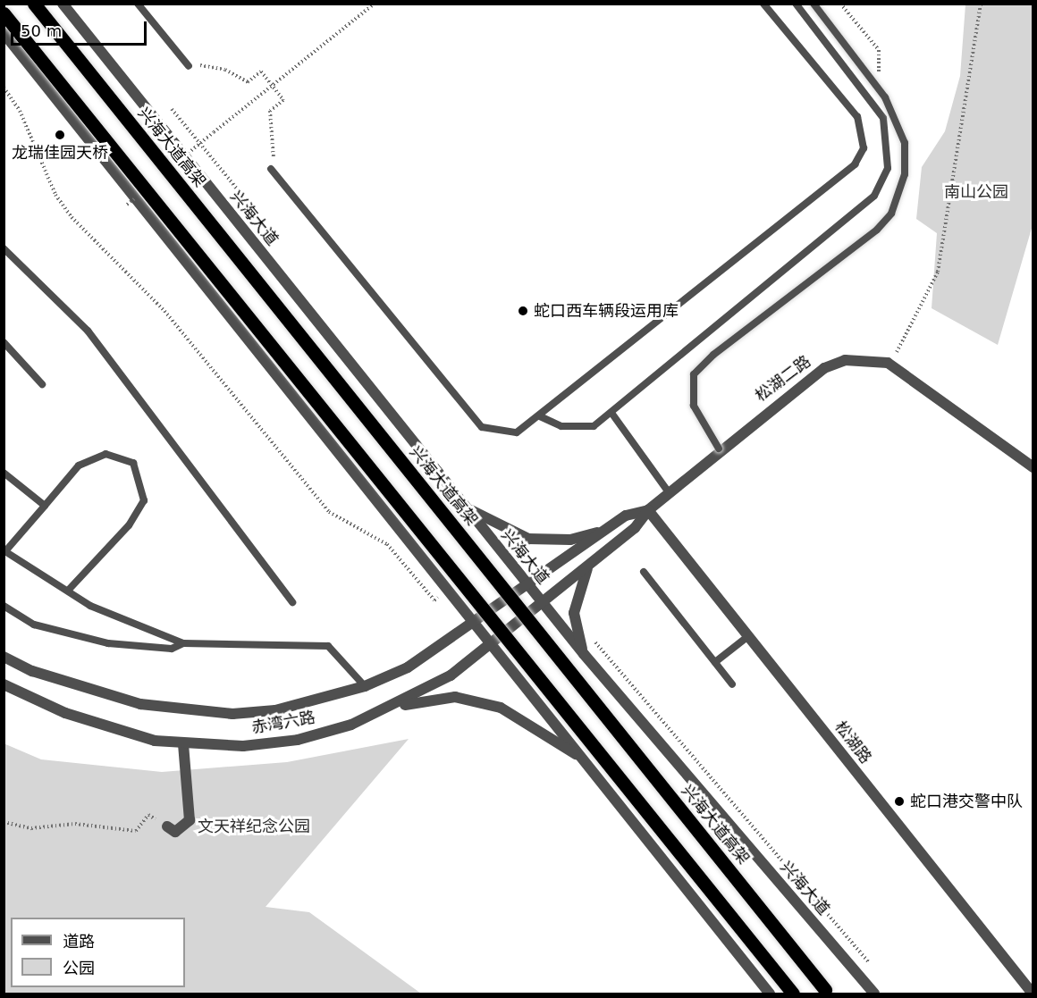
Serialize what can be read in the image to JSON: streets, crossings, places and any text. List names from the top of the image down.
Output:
{
  "streets": {
    "main road": ["兴海大道高架"],
    "street": [
      "兴海大道",
      "松湖二路",
      "赤湾六路",
      "松湖路"
    ]
  },
  "crossings": [
    ["兴海大道", "赤湾六路"],
    ["松湖二路", "松湖路"]
  ],
  "parks": ["南山公园", "文天祥纪念公园"],
  "places": ["龙瑞佳园天桥", "蛇口西车辆段运用库", "蛇口港交警中队"],
  "legend": ["道路", "公园"],
  "scale_bar": "50 m"
}
